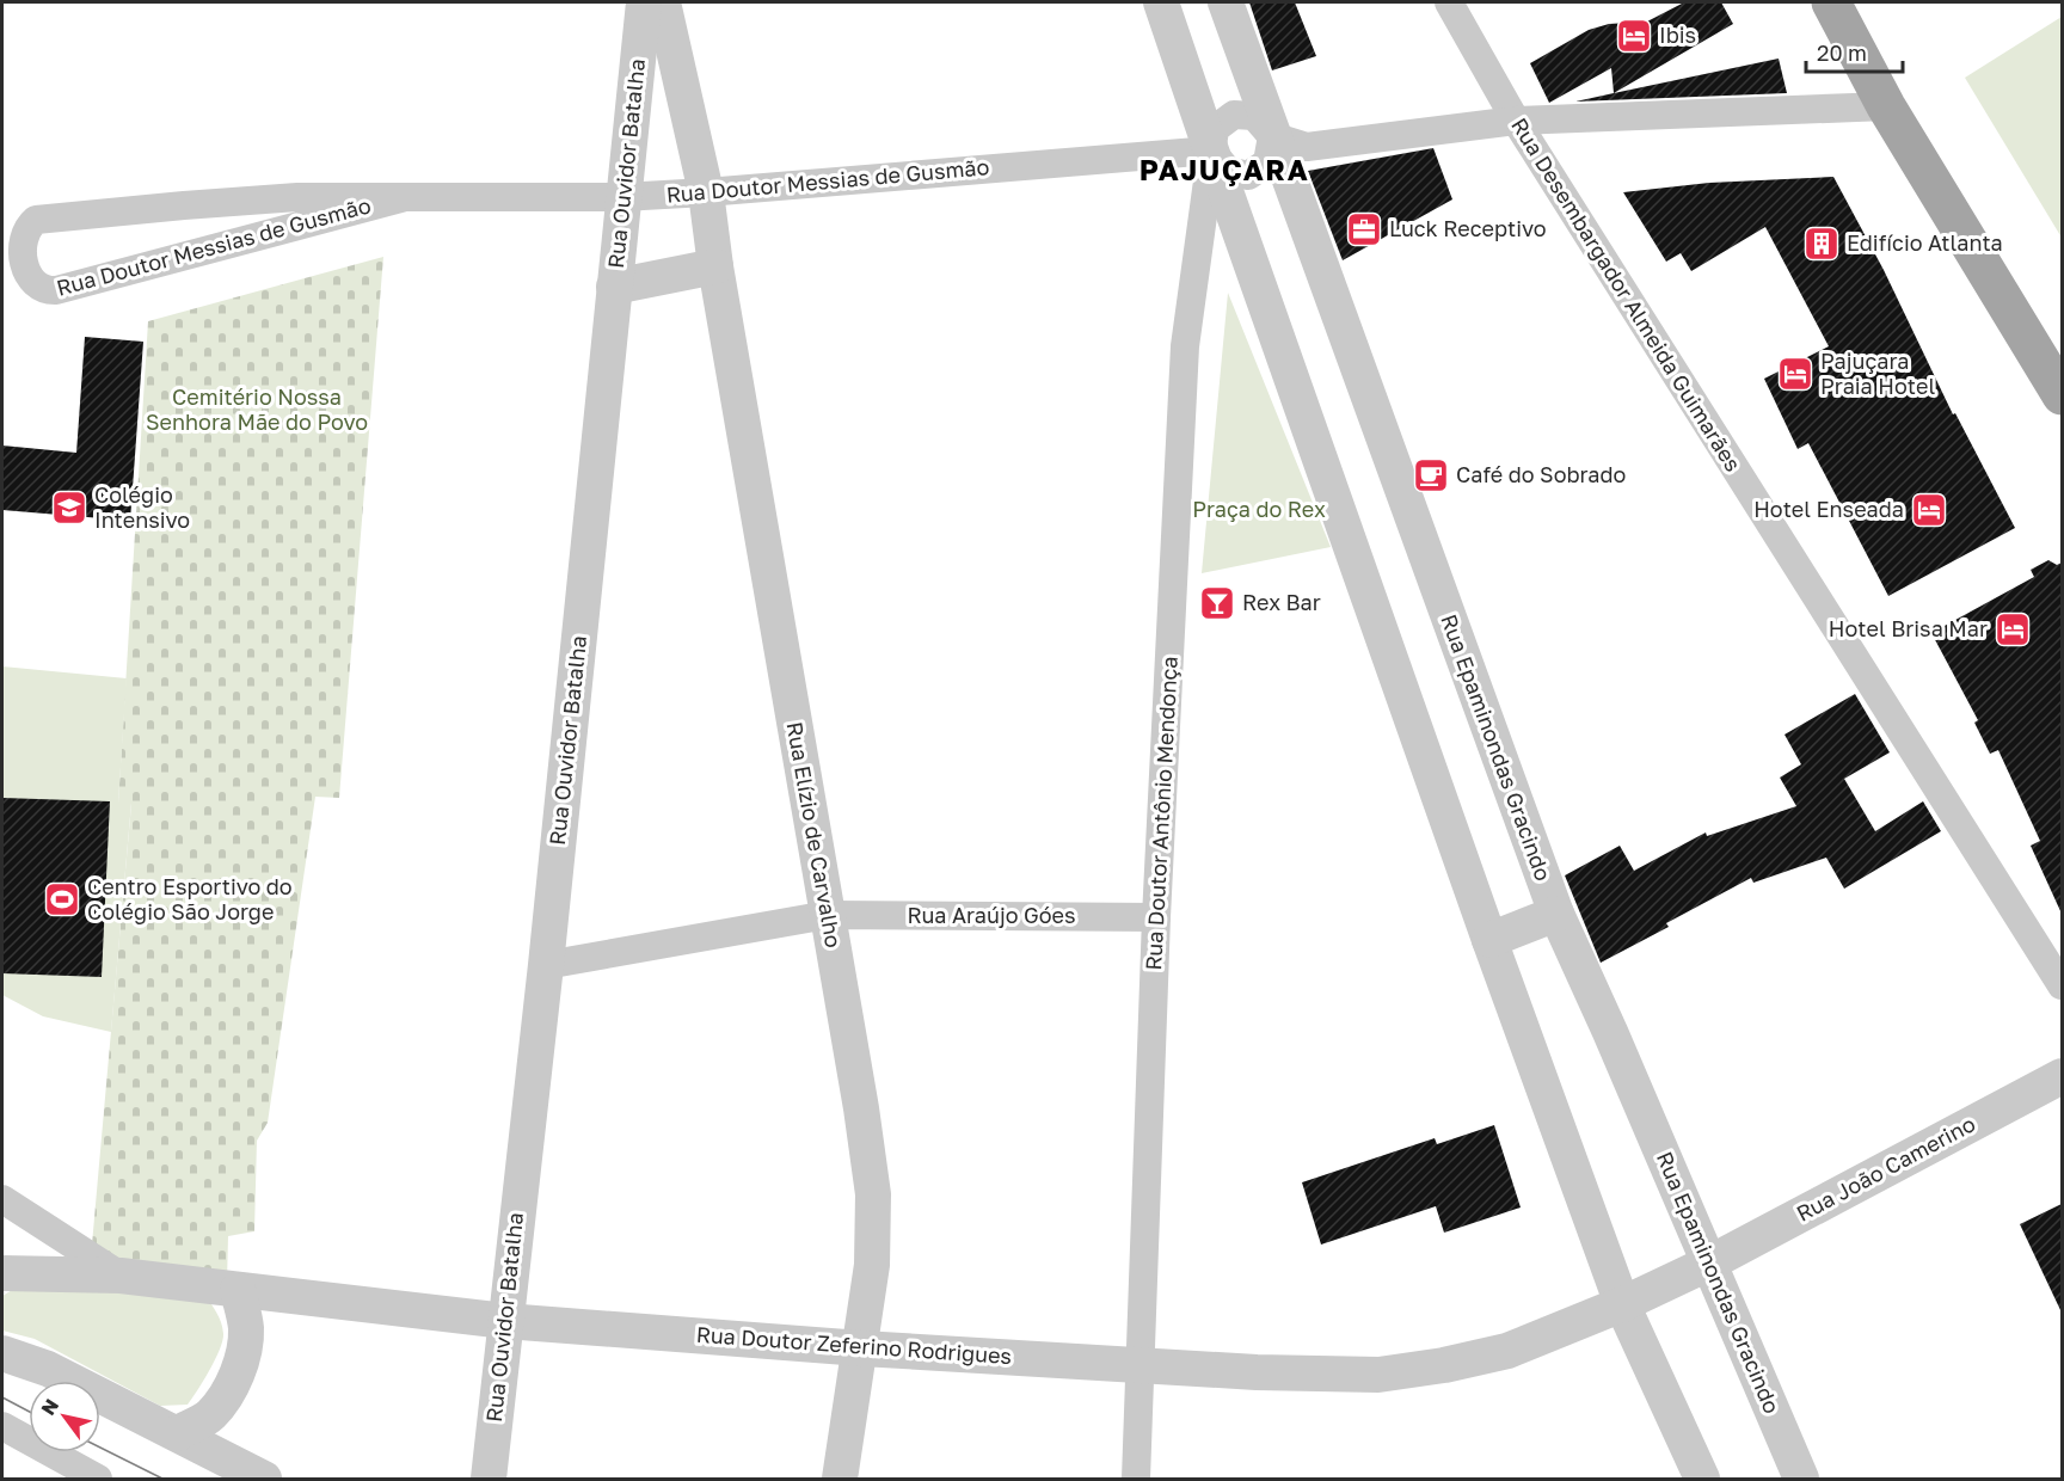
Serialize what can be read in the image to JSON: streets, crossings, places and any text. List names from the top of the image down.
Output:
{
  "streets": {
    "street": [
      "Rua Ouvidor Batalha",
      "Rua Doutor Messias de Gusmão",
      "Rua Desembargador Almeida Guimarães",
      "Rua Epaminondas Gracindo",
      "Rua Doutor Antônio Mendonça",
      "Rua Elízio de Carvalho",
      "Rua Araújo Góes",
      "Rua João Camerino",
      "Rua Doutor Zeferino Rodrigues"
    ]
  },
  "crossings": [
    ["Rua Ouvidor Batalha", "Rua Doutor Messias de Gusmão"],
    ["Rua Ouvidor Batalha", "Rua Doutor Zeferino Rodrigues"],
    ["Rua Doutor Messias de Gusmão", "Rua Epaminondas Gracindo"],
    ["Rua Doutor Messias de Gusmão", "Rua Doutor Antônio Mendonça"],
    ["Rua Doutor Messias de Gusmão", "Rua Elízio de Carvalho"],
    ["Rua Epaminondas Gracindo", "Rua Doutor Antônio Mendonça"],
    ["Rua Epaminondas Gracindo", "Rua João Camerino"],
    ["Rua Epaminondas Gracindo", "Rua Doutor Zeferino Rodrigues"],
    ["Rua Doutor Antônio Mendonça", "Rua Araújo Góes"],
    ["Rua Doutor Antônio Mendonça", "Rua Doutor Zeferino Rodrigues"],
    ["Rua Elízio de Carvalho", "Rua Araújo Góes"],
    ["Rua Elízio de Carvalho", "Rua Doutor Zeferino Rodrigues"],
    ["Rua João Camerino", "Rua Doutor Zeferino Rodrigues"]
  ],
  "districts": ["PAJUÇARA"],
  "parks": ["Cemitério Nossa Senhora Mãe do Povo", "Praça do Rex"],
  "places": {
    "hotel": [
      "Ibis",
      "Pajuçara Praia Hotel",
      "Hotel Enseada",
      "Hotel Brisa Mar"
    ],
    "office": ["Luck Receptivo"],
    "building": ["Edifício Atlanta"],
    "cafe": ["Café do Sobrado"],
    "school or university": ["Colégio Intensivo"],
    "bar": ["Rex Bar"],
    "sports": ["Centro Esportivo do Colégio São Jorge"]
  },
  "scale_bar": "20 m",
  "north": "top left"
}
